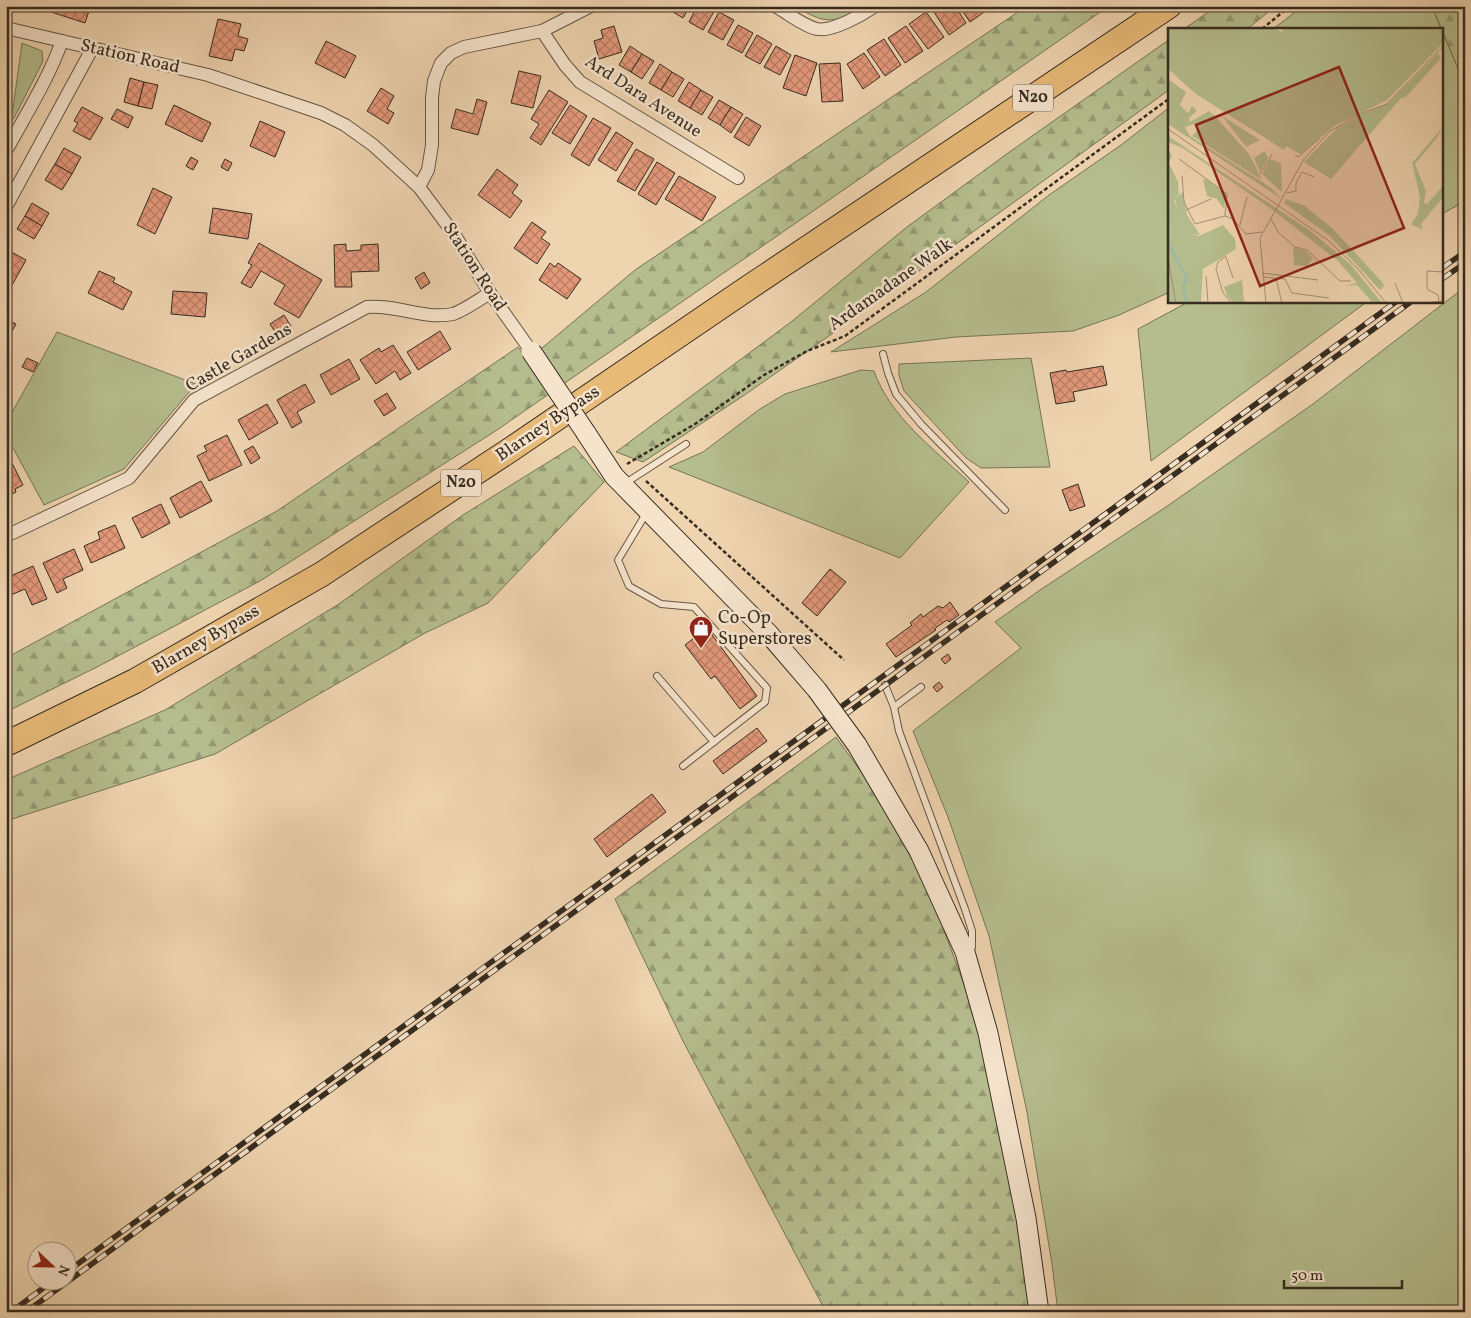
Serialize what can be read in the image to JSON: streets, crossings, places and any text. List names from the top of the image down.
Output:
{
  "streets": {
    "highway": ["N20", "Blarney Bypass"],
    "street": ["Station Road", "Ard Dara Avenue", "Castle Gardens"],
    "path": ["Ardamadane Walk"]
  },
  "crossings": [
    ["Station Road", "Castle Gardens"]
  ],
  "places": {
    "shop": ["Co-Op Superstores"]
  },
  "scale_bar": "50 m",
  "north": "right"
}
